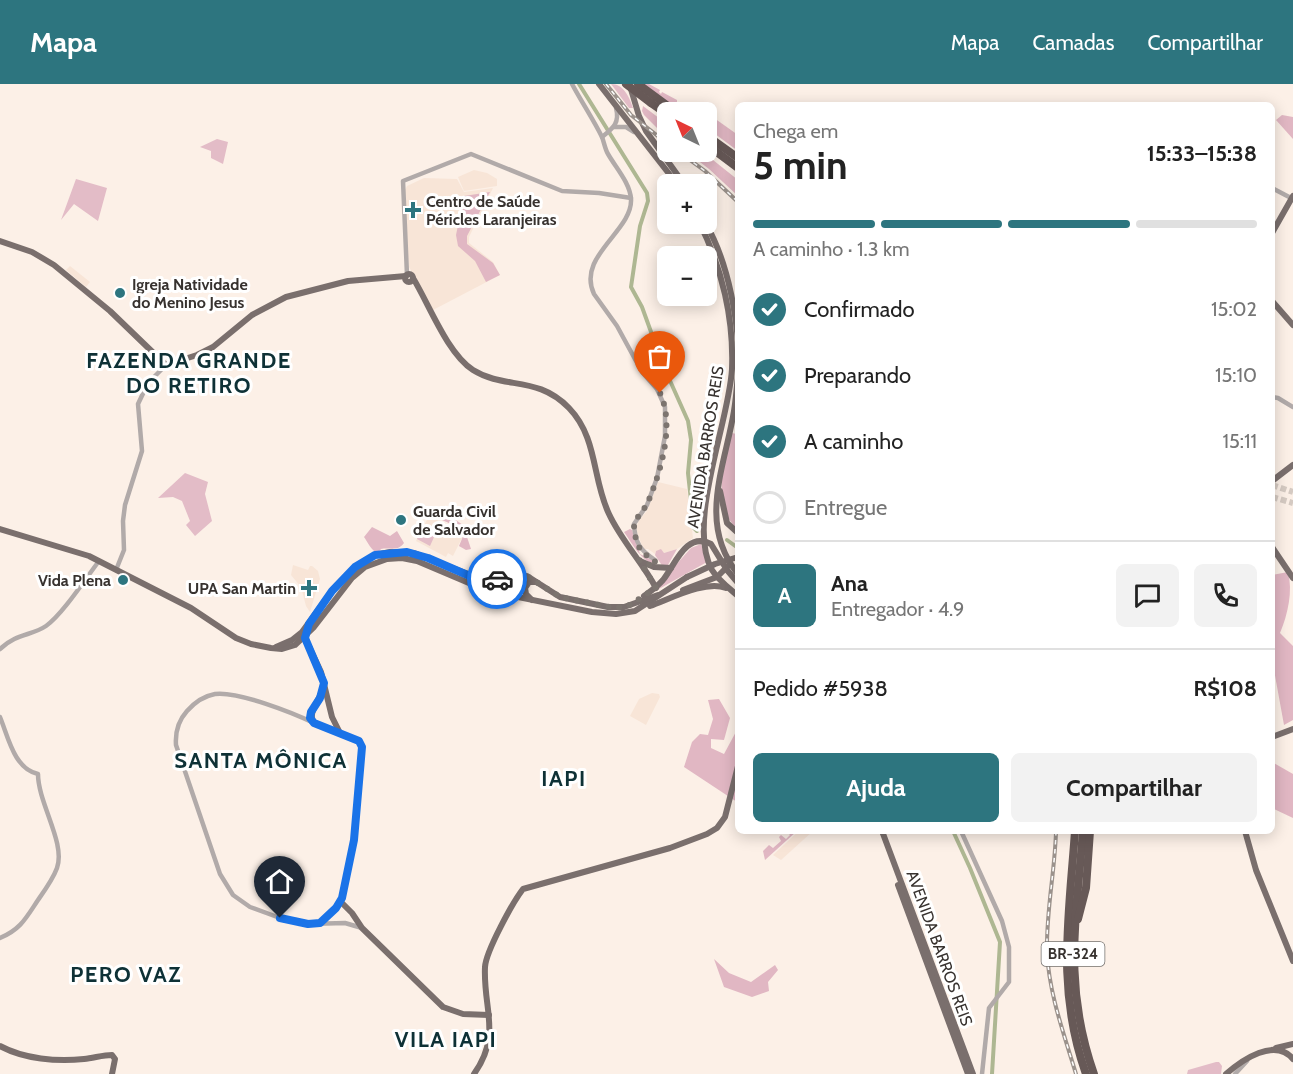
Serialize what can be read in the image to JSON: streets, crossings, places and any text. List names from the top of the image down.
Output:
{
  "streets": {
    "highway": ["BR-324"],
    "main road": ["AVENIDA BARROS REIS"]
  },
  "districts": [
    "FAZENDA GRANDE DO RETIRO",
    "SANTA MÔNICA",
    "IAPI",
    "PERO VAZ",
    "VILA IAPI"
  ],
  "places": {
    "health": ["Centro de Saúde Péricles Laranjeiras", "UPA San Martin"],
    "other": ["Igreja Natividade do Menino Jesus", "Guarda Civil de Salvador", "Vida Plena"]
  },
  "north": "top left",
  "page": {
    "header": "Mapa",
    "nav": ["Mapa", "Camadas", "Compartilhar"],
    "map_buttons": ["+", "−"],
    "heading": ["5 min", "Chega em", "15:33–15:38"],
    "panel": [
      "Ana",
      "Entregador · 4.9",
      "Pedido #5938",
      "R$108"
    ],
    "bar": "A caminho · 1.3 km",
    "list": [
      ["Confirmado", "15:02"],
      ["Preparando", "15:10"],
      ["A caminho", "15:11"],
      "Entregue"
    ],
    "round": "A",
    "buttons": ["Ajuda", "Compartilhar"]
  }
}
